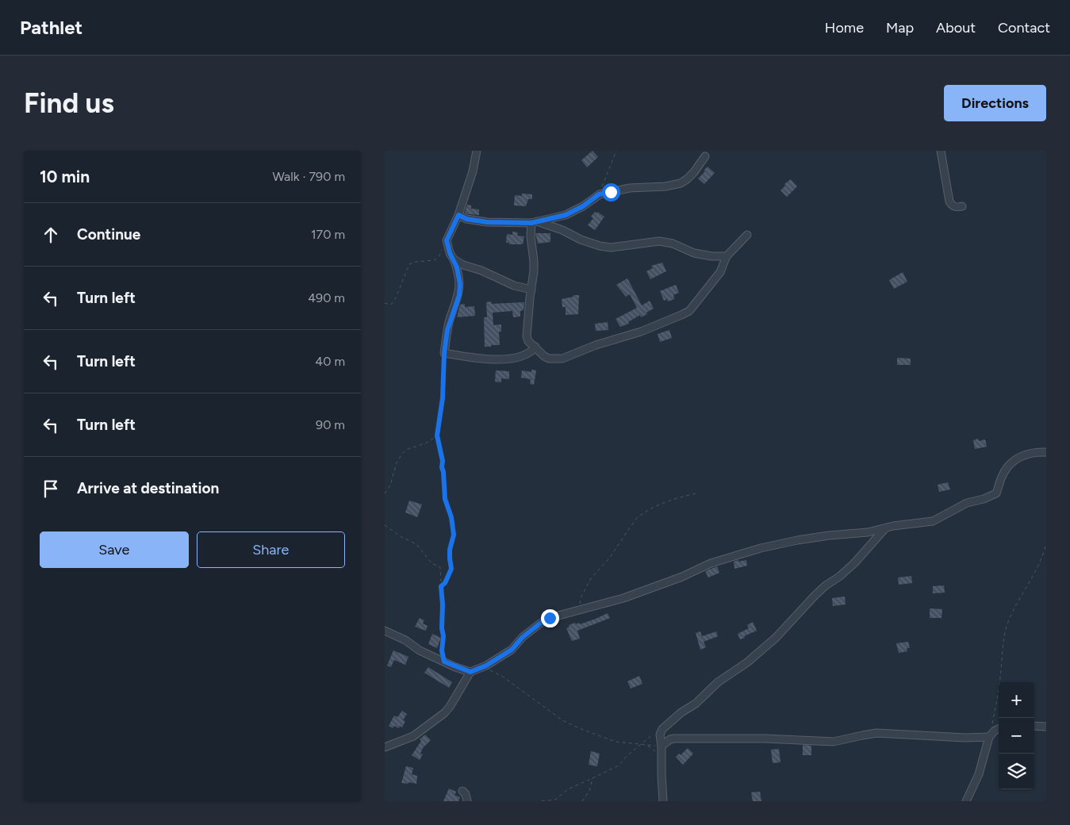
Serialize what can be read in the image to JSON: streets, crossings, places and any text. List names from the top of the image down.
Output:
{
  "page": {
    "header": "Pathlet",
    "nav": [
      "Home",
      "Map",
      "About",
      "Contact"
    ],
    "buttons": [
      "Directions",
      ["Save", "Share"]
    ],
    "title": "Find us",
    "heading": ["10 min", "Walk · 790 m"],
    "list": [
      ["Continue", "170 m"],
      ["Turn left", "490 m"],
      ["Turn left", "40 m"],
      ["Turn left", "90 m"],
      "Arrive at destination"
    ],
    "map_buttons": ["+", "−"]
  }
}
